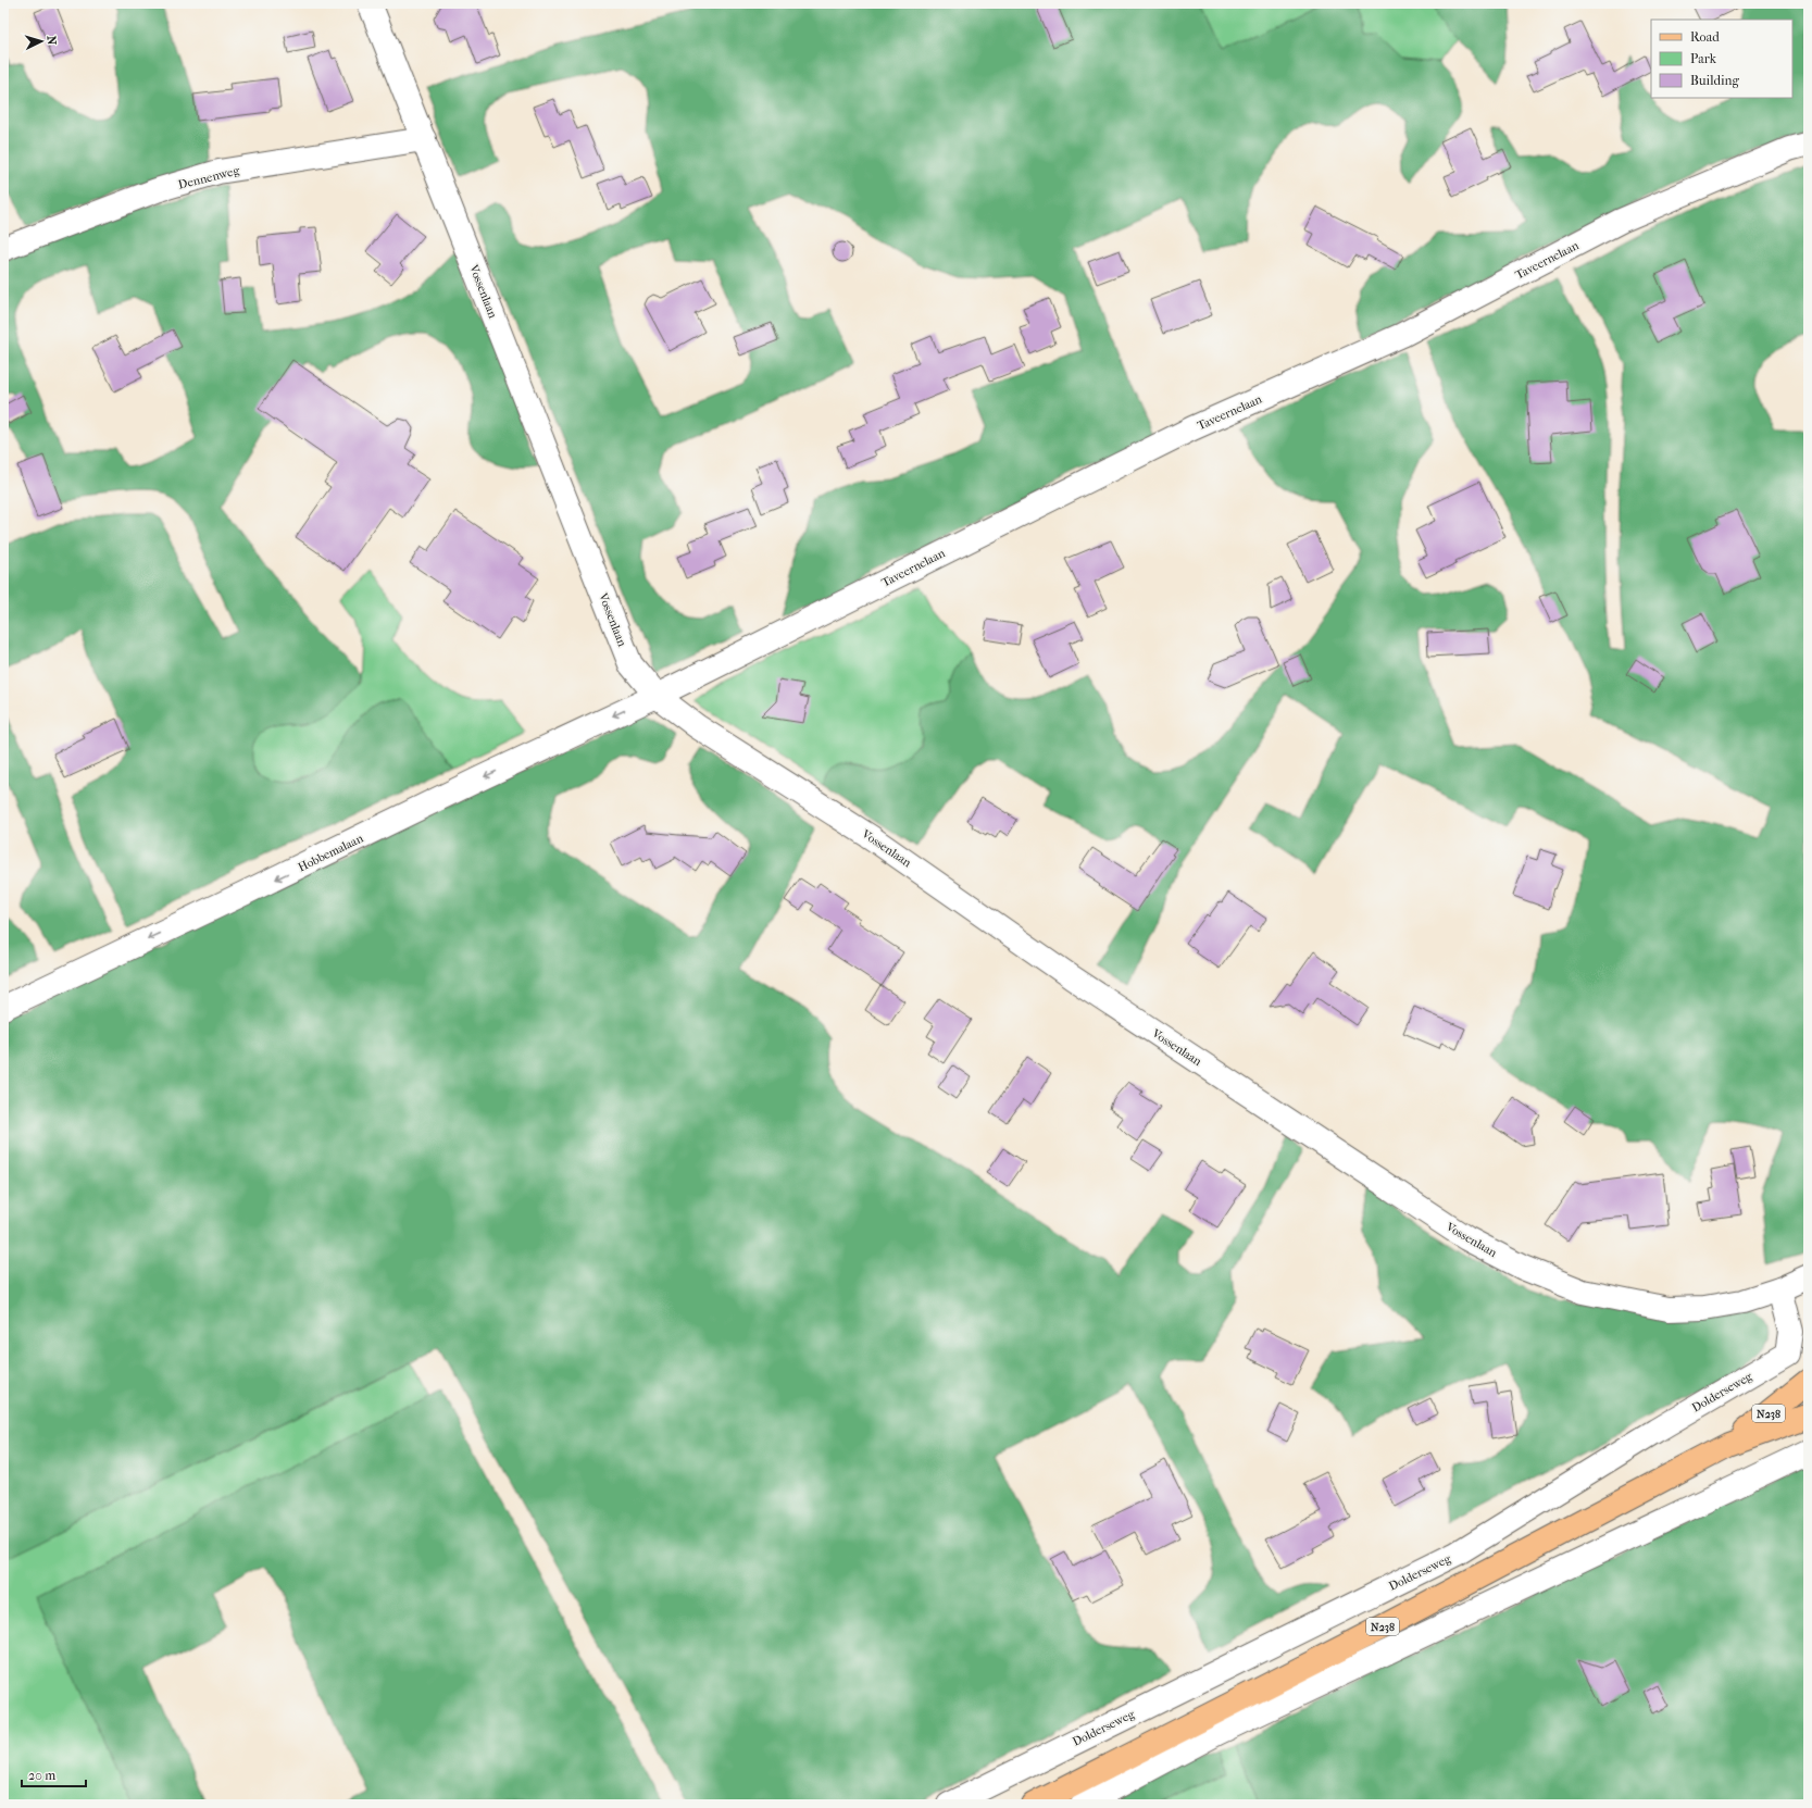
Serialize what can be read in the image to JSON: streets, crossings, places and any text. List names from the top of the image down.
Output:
{
  "streets": {
    "main road": ["N238"],
    "street": [
      "Dennenweg",
      "Taveernelaan",
      "Vossenlaan",
      "Hobbemalaan",
      "Dolderseweg"
    ]
  },
  "crossings": [
    ["Dennenweg", "Vossenlaan"],
    ["Taveernelaan", "Vossenlaan"],
    ["Taveernelaan", "Hobbemalaan"],
    ["Vossenlaan", "Hobbemalaan"],
    ["Vossenlaan", "Dolderseweg"]
  ],
  "one_way": ["Hobbemalaan"],
  "legend": ["Road", "Park", "Building"],
  "scale_bar": "20 m",
  "north": "right"
}
